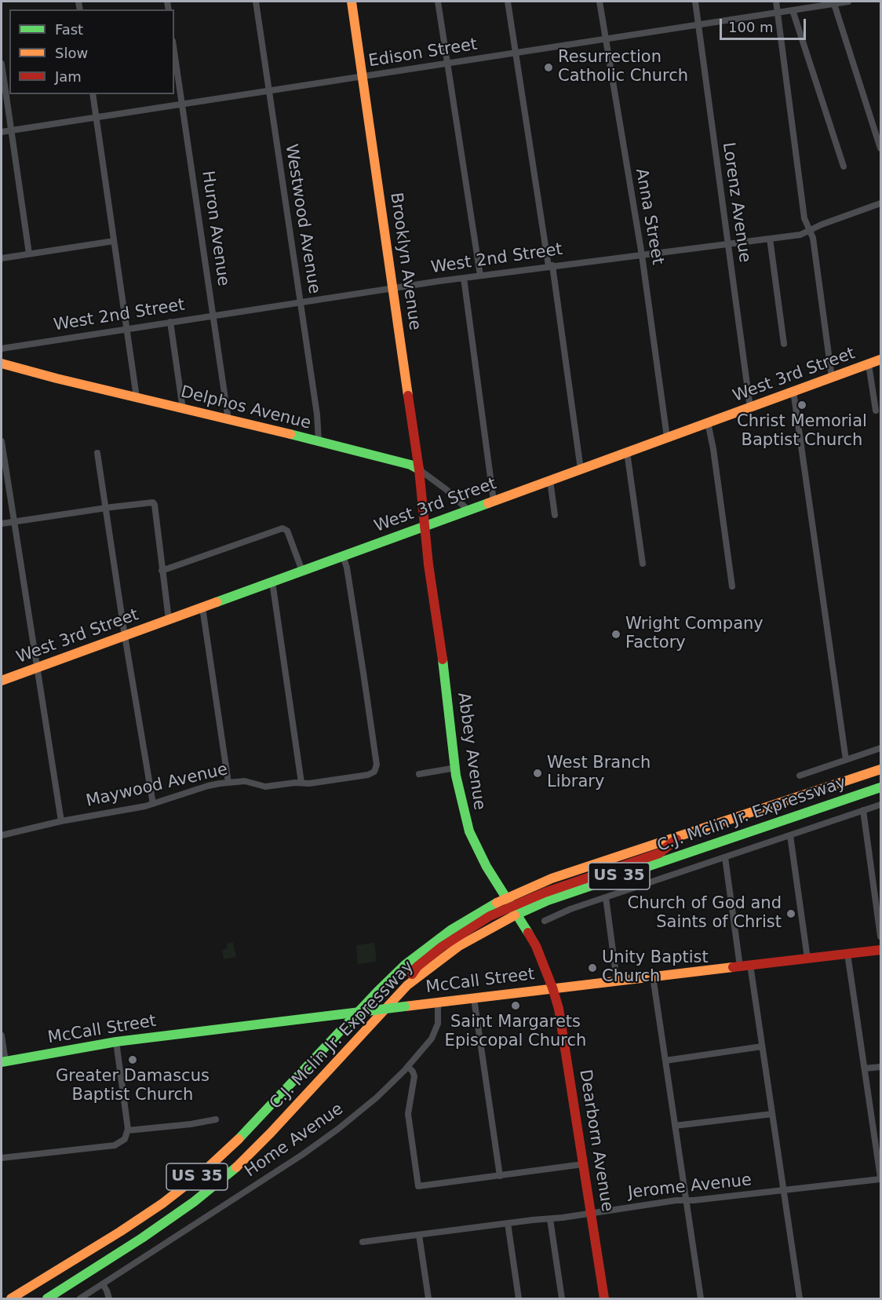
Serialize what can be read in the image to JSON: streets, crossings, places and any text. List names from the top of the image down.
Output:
{
  "streets": {
    "main road": [
      "Brooklyn Avenue",
      "West 3rd Street",
      "Delphos Avenue",
      "Abbey Avenue",
      "C.J. Mclin Jr. Expressway",
      "US 35",
      "McCall Street",
      "Dearborn Avenue"
    ],
    "street": [
      "Edison Street",
      "Lorenz Avenue",
      "Anna Street",
      "Westwood Avenue",
      "Huron Avenue",
      "West 2nd Street",
      "Maywood Avenue",
      "Home Avenue",
      "Jerome Avenue"
    ]
  },
  "crossings": [
    ["Edison Street", "Lorenz Avenue"],
    ["Edison Street", "Anna Street"],
    ["Edison Street", "Westwood Avenue"],
    ["Edison Street", "Huron Avenue"],
    ["Edison Street", "Brooklyn Avenue"],
    ["Lorenz Avenue", "West 2nd Street"],
    ["Lorenz Avenue", "West 3rd Street"],
    ["Anna Street", "West 2nd Street"],
    ["Anna Street", "West 3rd Street"],
    ["Westwood Avenue", "West 2nd Street"],
    ["Westwood Avenue", "Delphos Avenue"],
    ["Huron Avenue", "West 2nd Street"],
    ["Huron Avenue", "Delphos Avenue"],
    ["West 2nd Street", "Brooklyn Avenue"],
    ["Brooklyn Avenue", "West 3rd Street"],
    ["Brooklyn Avenue", "Delphos Avenue"],
    ["Brooklyn Avenue", "Abbey Avenue"],
    ["West 3rd Street", "Delphos Avenue"],
    ["West 3rd Street", "Abbey Avenue"],
    ["West 3rd Street", "Maywood Avenue"],
    ["Abbey Avenue", "C.J. Mclin Jr. Expressway"],
    ["Abbey Avenue", "McCall Street"],
    ["Abbey Avenue", "Dearborn Avenue"],
    ["McCall Street", "Home Avenue"],
    ["McCall Street", "Dearborn Avenue"],
    ["Dearborn Avenue", "Jerome Avenue"]
  ],
  "places": [
    "Resurrection Catholic Church",
    "Christ Memorial Baptist Church",
    "Wright Company Factory",
    "West Branch Library",
    "Church of God and Saints of Christ",
    "Unity Baptist Church",
    "Saint Margarets Episcopal Church",
    "Greater Damascus Baptist Church"
  ],
  "legend": ["Fast", "Slow", "Jam"],
  "scale_bar": "100 m"
}
